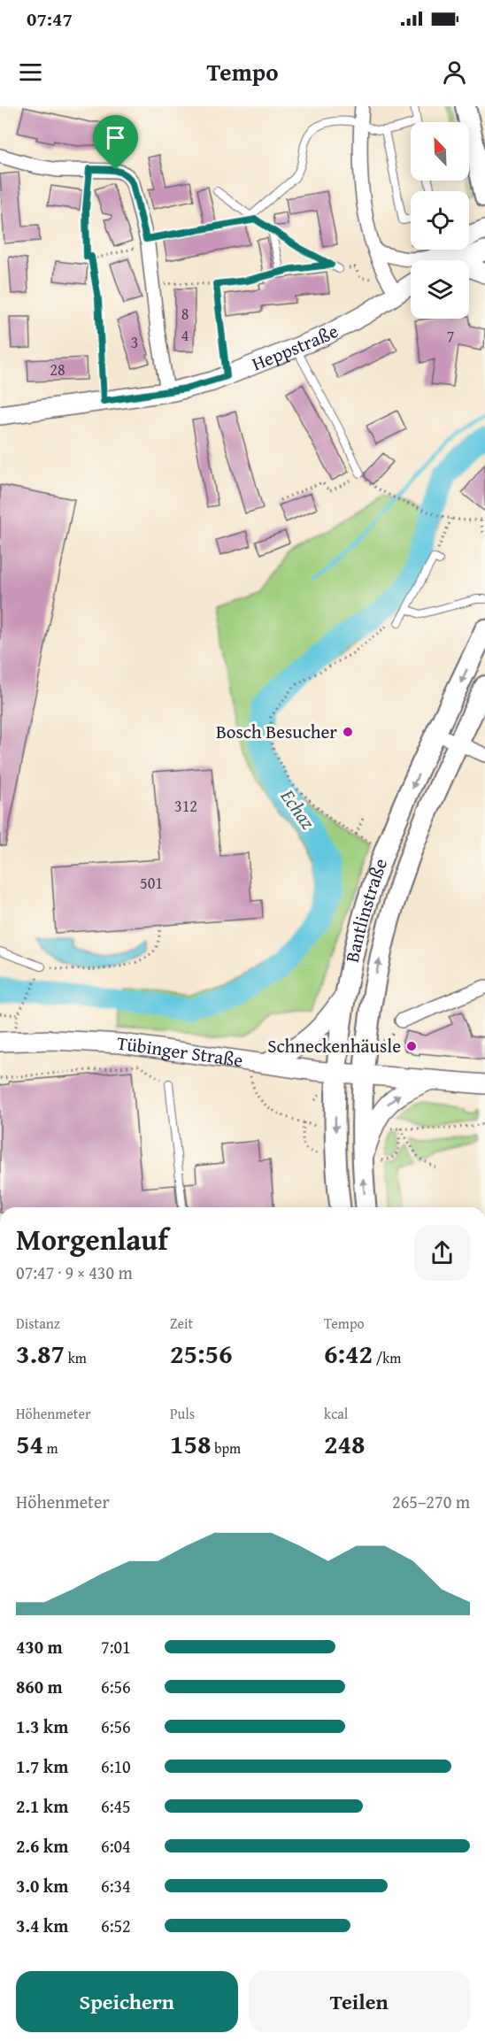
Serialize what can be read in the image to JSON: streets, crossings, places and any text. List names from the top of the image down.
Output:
{
  "streets": {
    "main road": ["Bantlinstraße"],
    "street": ["Heppstraße", "Tübinger Straße"]
  },
  "crossings": [
    ["Bantlinstraße", "Tübinger Straße"]
  ],
  "water": ["Echaz"],
  "places": ["Bosch Besucher", "Schneckenhäusle"],
  "house_numbers": [
    "8",
    "4",
    "7",
    "3",
    "28",
    "312",
    "501"
  ],
  "north": "top left",
  "page": {
    "status": "07:47",
    "header": "Tempo",
    "heading": ["Morgenlauf", "07:47 · 9 × 430 m"],
    "stats": [
      ["Distanz", "3.87 km"],
      ["Zeit", "25:56"],
      ["Tempo", "6:42 /km"],
      ["Höhenmeter", "54 m"],
      ["Puls", "158 bpm"],
      ["kcal", "248"]
    ],
    "chart": ["Höhenmeter", "265–270 m"],
    "list": [
      {
        "name": "430 m",
        "note": "7:01"
      },
      {
        "name": "860 m",
        "note": "6:56"
      },
      {
        "name": "1.3 km",
        "note": "6:56"
      },
      {
        "name": "1.7 km",
        "note": "6:10"
      },
      {
        "name": "2.1 km",
        "note": "6:45"
      },
      {
        "name": "2.6 km",
        "note": "6:04"
      },
      {
        "name": "3.0 km",
        "note": "6:34"
      },
      {
        "name": "3.4 km",
        "note": "6:52"
      }
    ],
    "buttons": ["Speichern", "Teilen"]
  }
}
